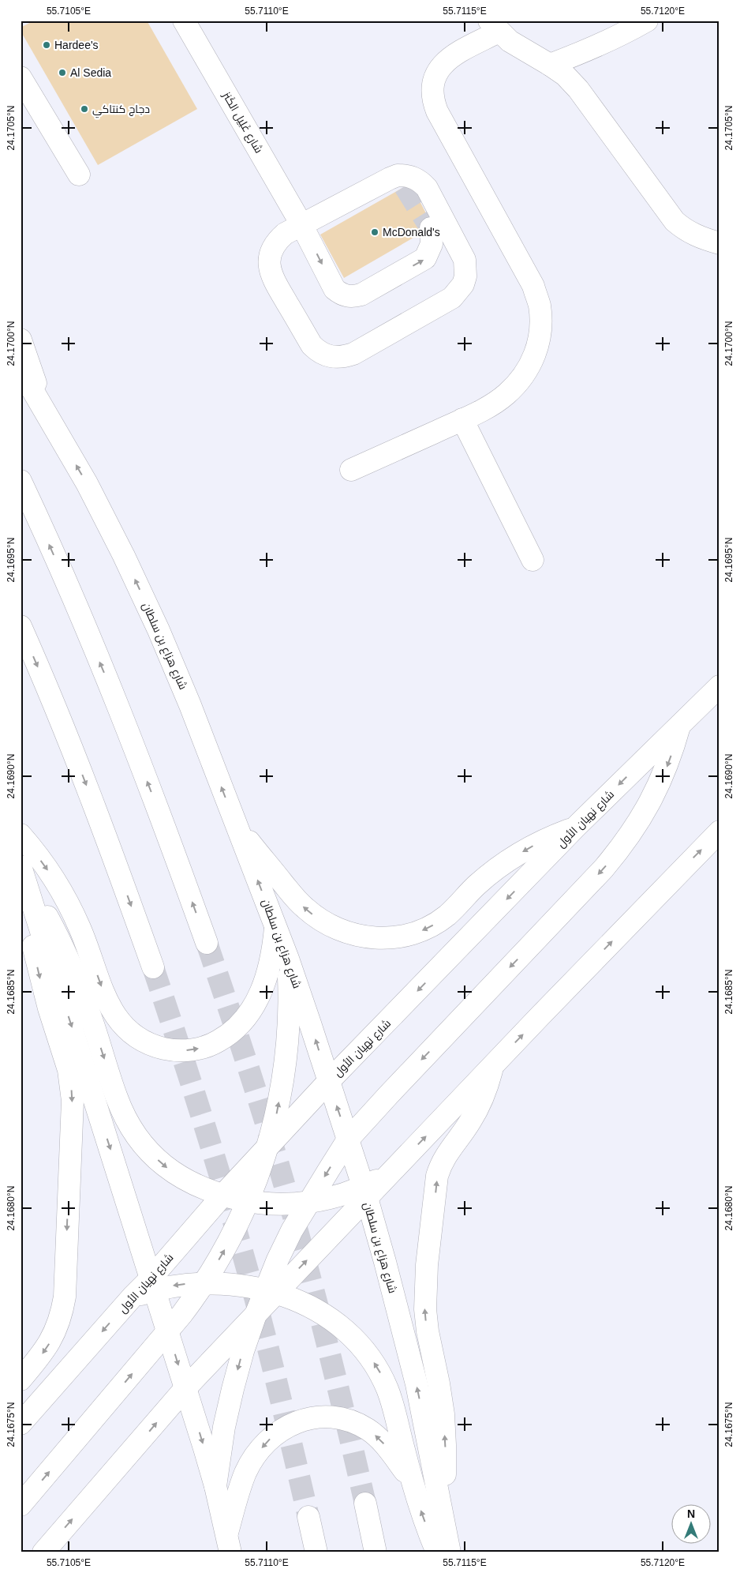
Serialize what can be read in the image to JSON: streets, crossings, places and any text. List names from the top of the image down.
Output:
{
  "streets": {
    "main road": ["شارع غَلِيل الكَنز", "شارع هزاع بن سلطان", "شارع نهيان الأول"]
  },
  "crossings": [
    ["شارع هزاع بن سلطان", "شارع نهيان الأول"]
  ],
  "places": [
    "Hardee's",
    "Al Sedia",
    "دجاج كنتاكي",
    "McDonald's"
  ],
  "north": "top",
  "coordinates": [
    "55.7105°E",
    "55.7110°E",
    "55.7115°E",
    "55.7120°E",
    "24.1705°N",
    "24.1700°N",
    "24.1695°N",
    "24.1690°N",
    "24.1685°N",
    "24.1680°N",
    "24.1675°N"
  ]
}
